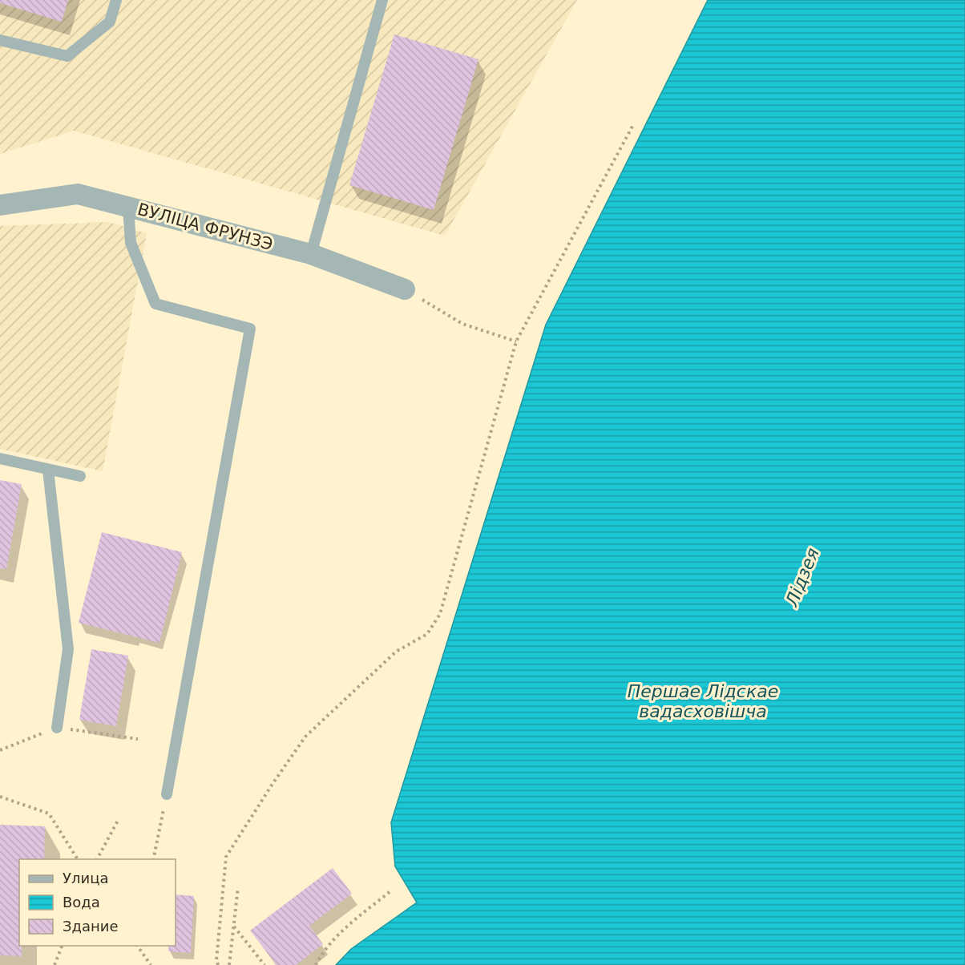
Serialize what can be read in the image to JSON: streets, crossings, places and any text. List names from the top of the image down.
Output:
{
  "streets": {
    "street": ["ВУЛІЦА ФРУНЗЭ"]
  },
  "water": ["Лідзея", "Першае Лідскае вадасховішча"],
  "legend": ["Улица", "Вода", "Здание"]
}
